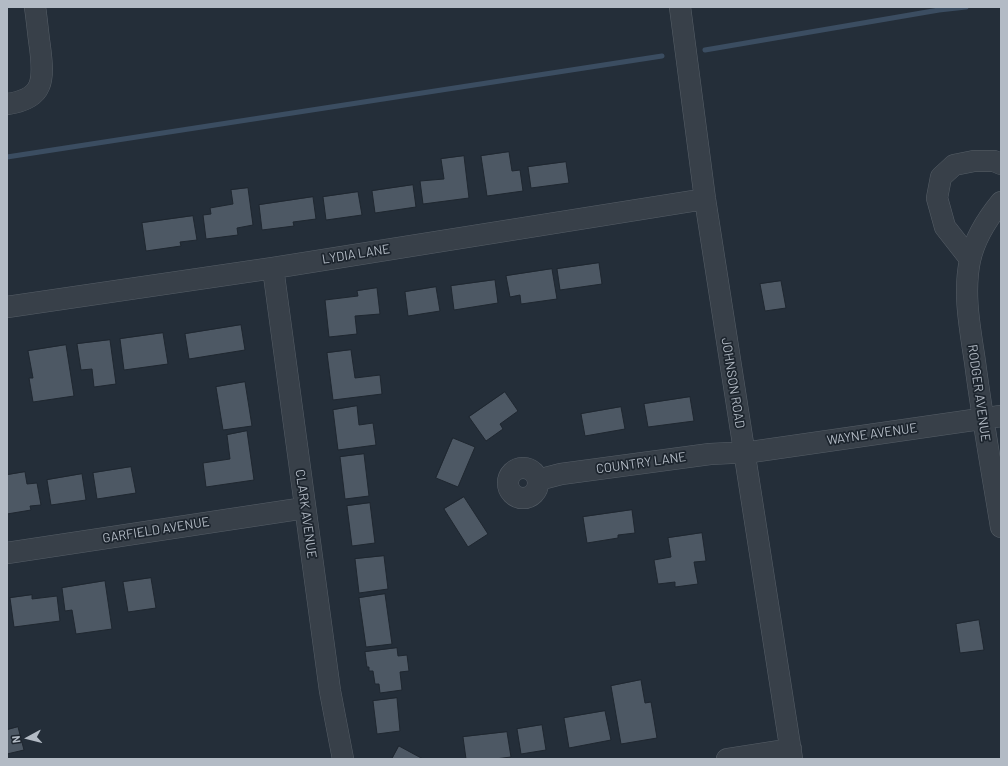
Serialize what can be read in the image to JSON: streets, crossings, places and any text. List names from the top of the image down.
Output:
{
  "streets": {
    "street": [
      "LYDIA LANE",
      "JOHNSON ROAD",
      "RODGER AVENUE",
      "WAYNE AVENUE",
      "COUNTRY LANE",
      "CLARK AVENUE",
      "GARFIELD AVENUE"
    ]
  },
  "crossings": [
    ["LYDIA LANE", "JOHNSON ROAD"],
    ["LYDIA LANE", "CLARK AVENUE"],
    ["JOHNSON ROAD", "WAYNE AVENUE"],
    ["JOHNSON ROAD", "COUNTRY LANE"],
    ["RODGER AVENUE", "WAYNE AVENUE"],
    ["WAYNE AVENUE", "COUNTRY LANE"],
    ["CLARK AVENUE", "GARFIELD AVENUE"]
  ],
  "north": "left"
}
